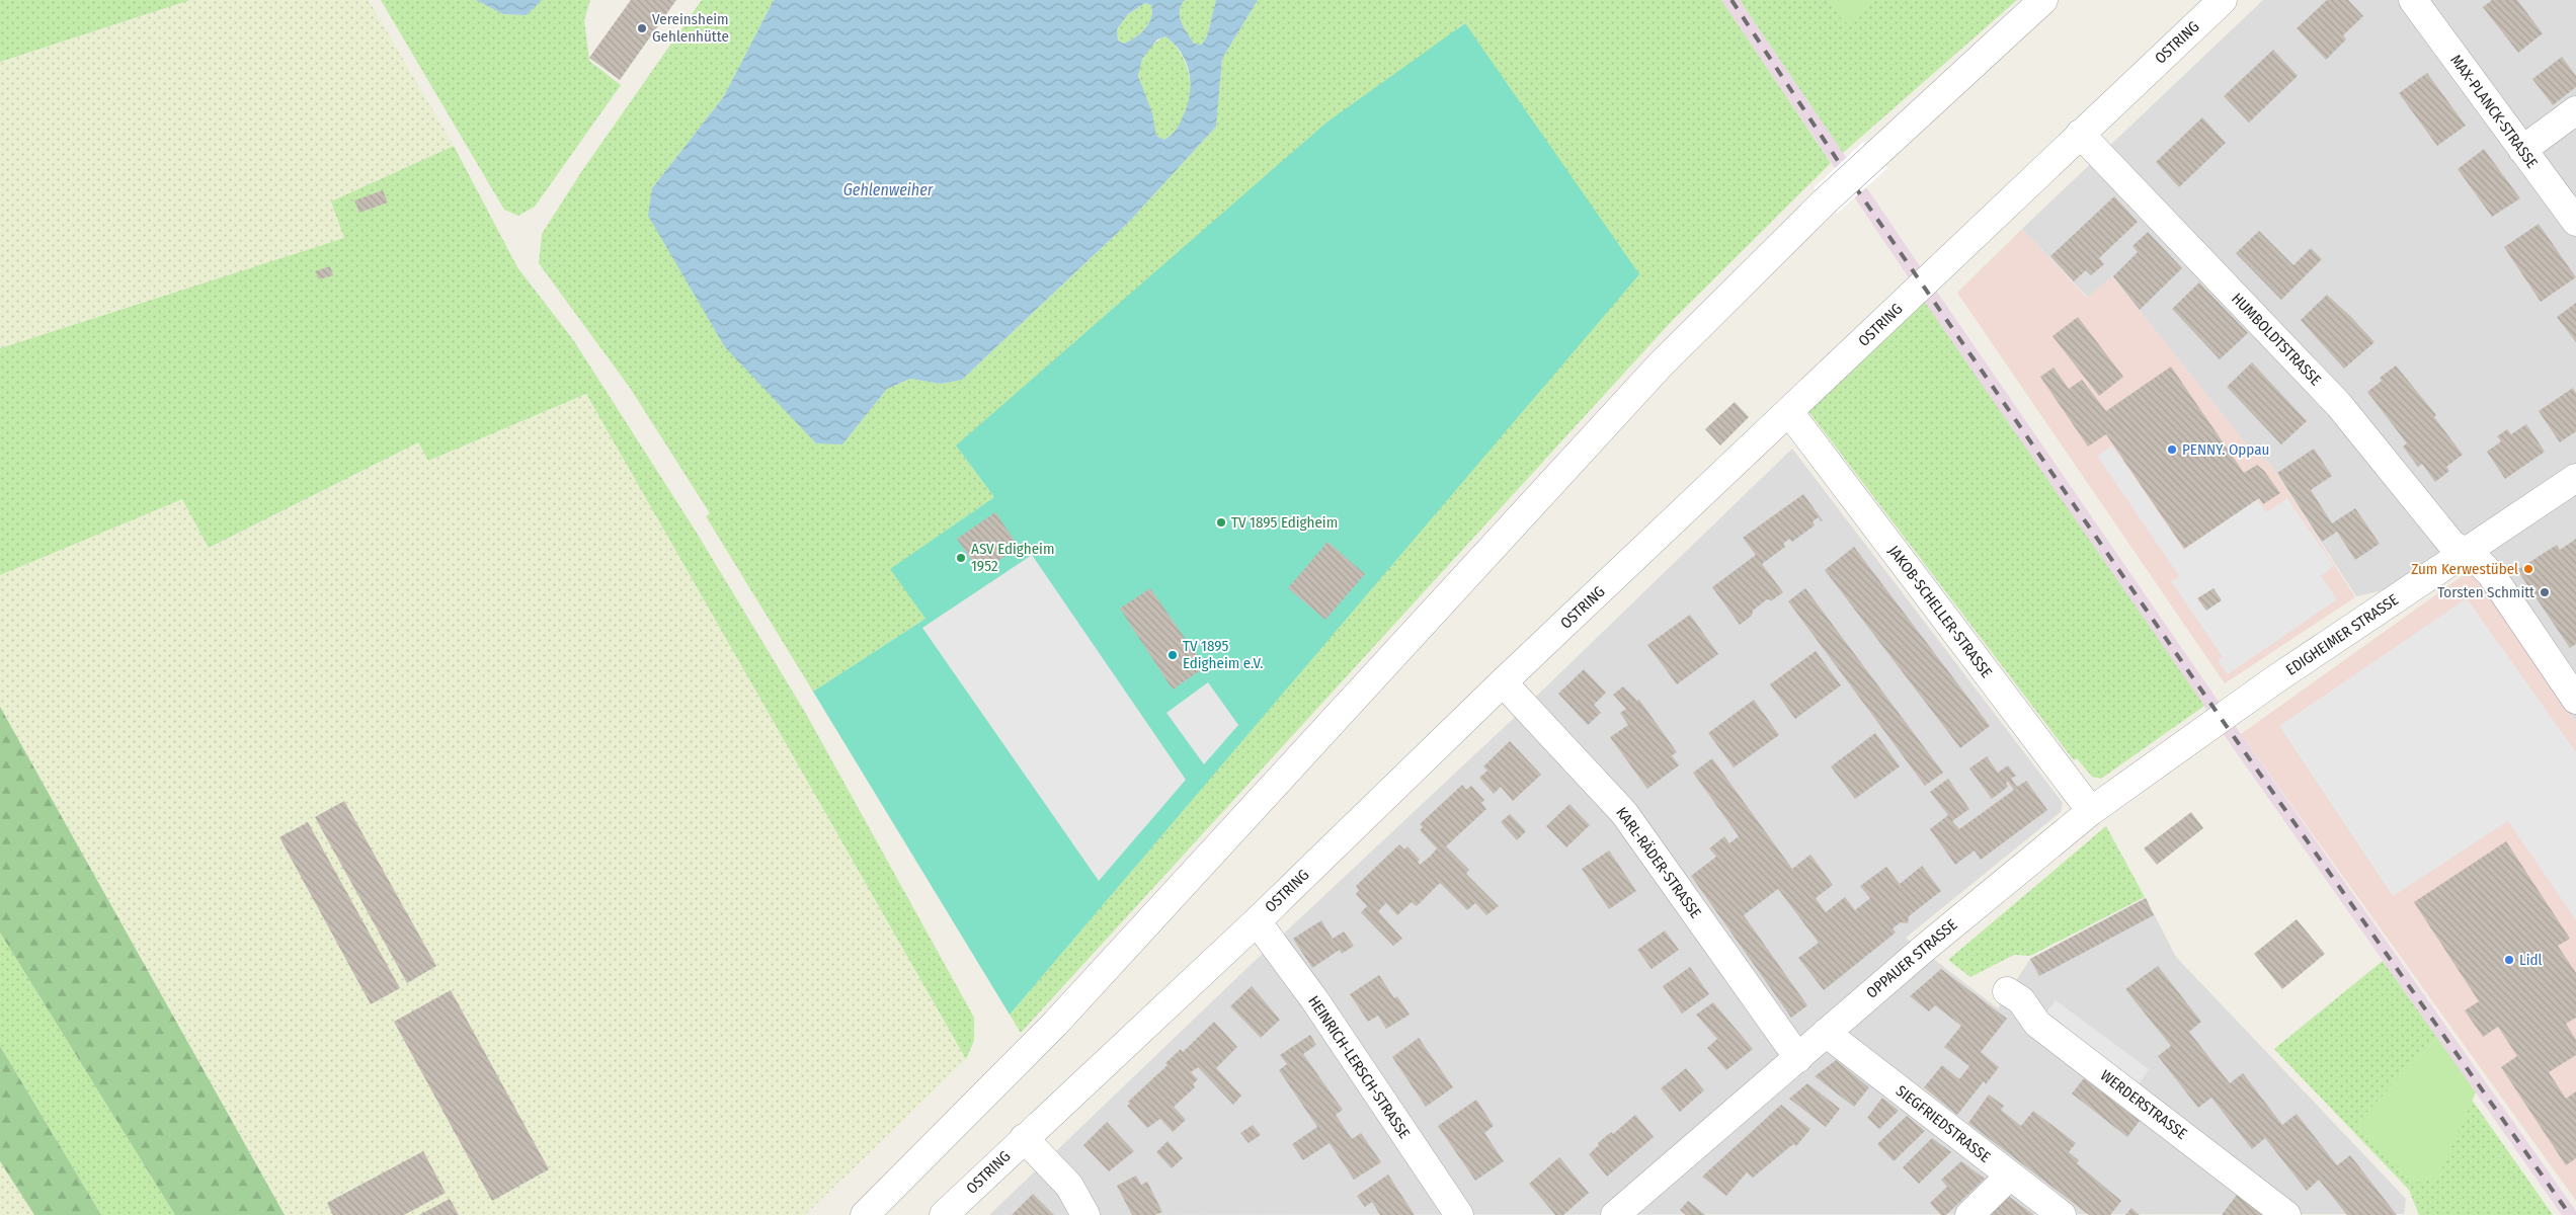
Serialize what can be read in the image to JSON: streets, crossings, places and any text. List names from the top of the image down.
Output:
{
  "streets": {
    "street": [
      "OSTRING",
      "MAX-PLANCK-STRASSE",
      "HUMBOLDTSTRASSE",
      "JAKOB-SCHELLER-STRASSE",
      "EDIGHEIMER STRASSE",
      "KARL-RÄDER-STRASSE",
      "OPPAUER STRASSE",
      "HEINRICH-LERSCH-STRASSE",
      "WERDERSTRASSE",
      "SIEGFRIEDSTRASSE"
    ]
  },
  "crossings": [
    ["OSTRING", "HUMBOLDTSTRASSE"],
    ["OSTRING", "JAKOB-SCHELLER-STRASSE"],
    ["OSTRING", "KARL-RÄDER-STRASSE"],
    ["OSTRING", "HEINRICH-LERSCH-STRASSE"],
    ["HUMBOLDTSTRASSE", "EDIGHEIMER STRASSE"],
    ["JAKOB-SCHELLER-STRASSE", "OPPAUER STRASSE"],
    ["EDIGHEIMER STRASSE", "OPPAUER STRASSE"],
    ["KARL-RÄDER-STRASSE", "OPPAUER STRASSE"],
    ["OPPAUER STRASSE", "SIEGFRIEDSTRASSE"]
  ],
  "water": ["Gehlenweiher"],
  "places": [
    "Vereinsheim Gehlenhütte",
    "PENNY. Oppau",
    "TV 1895 Edigheim",
    "ASV Edigheim 1952",
    "Zum Kerwestübel",
    "Torsten Schmitt",
    "TV 1895 Edigheim e.V.",
    "Lidl"
  ]
}
